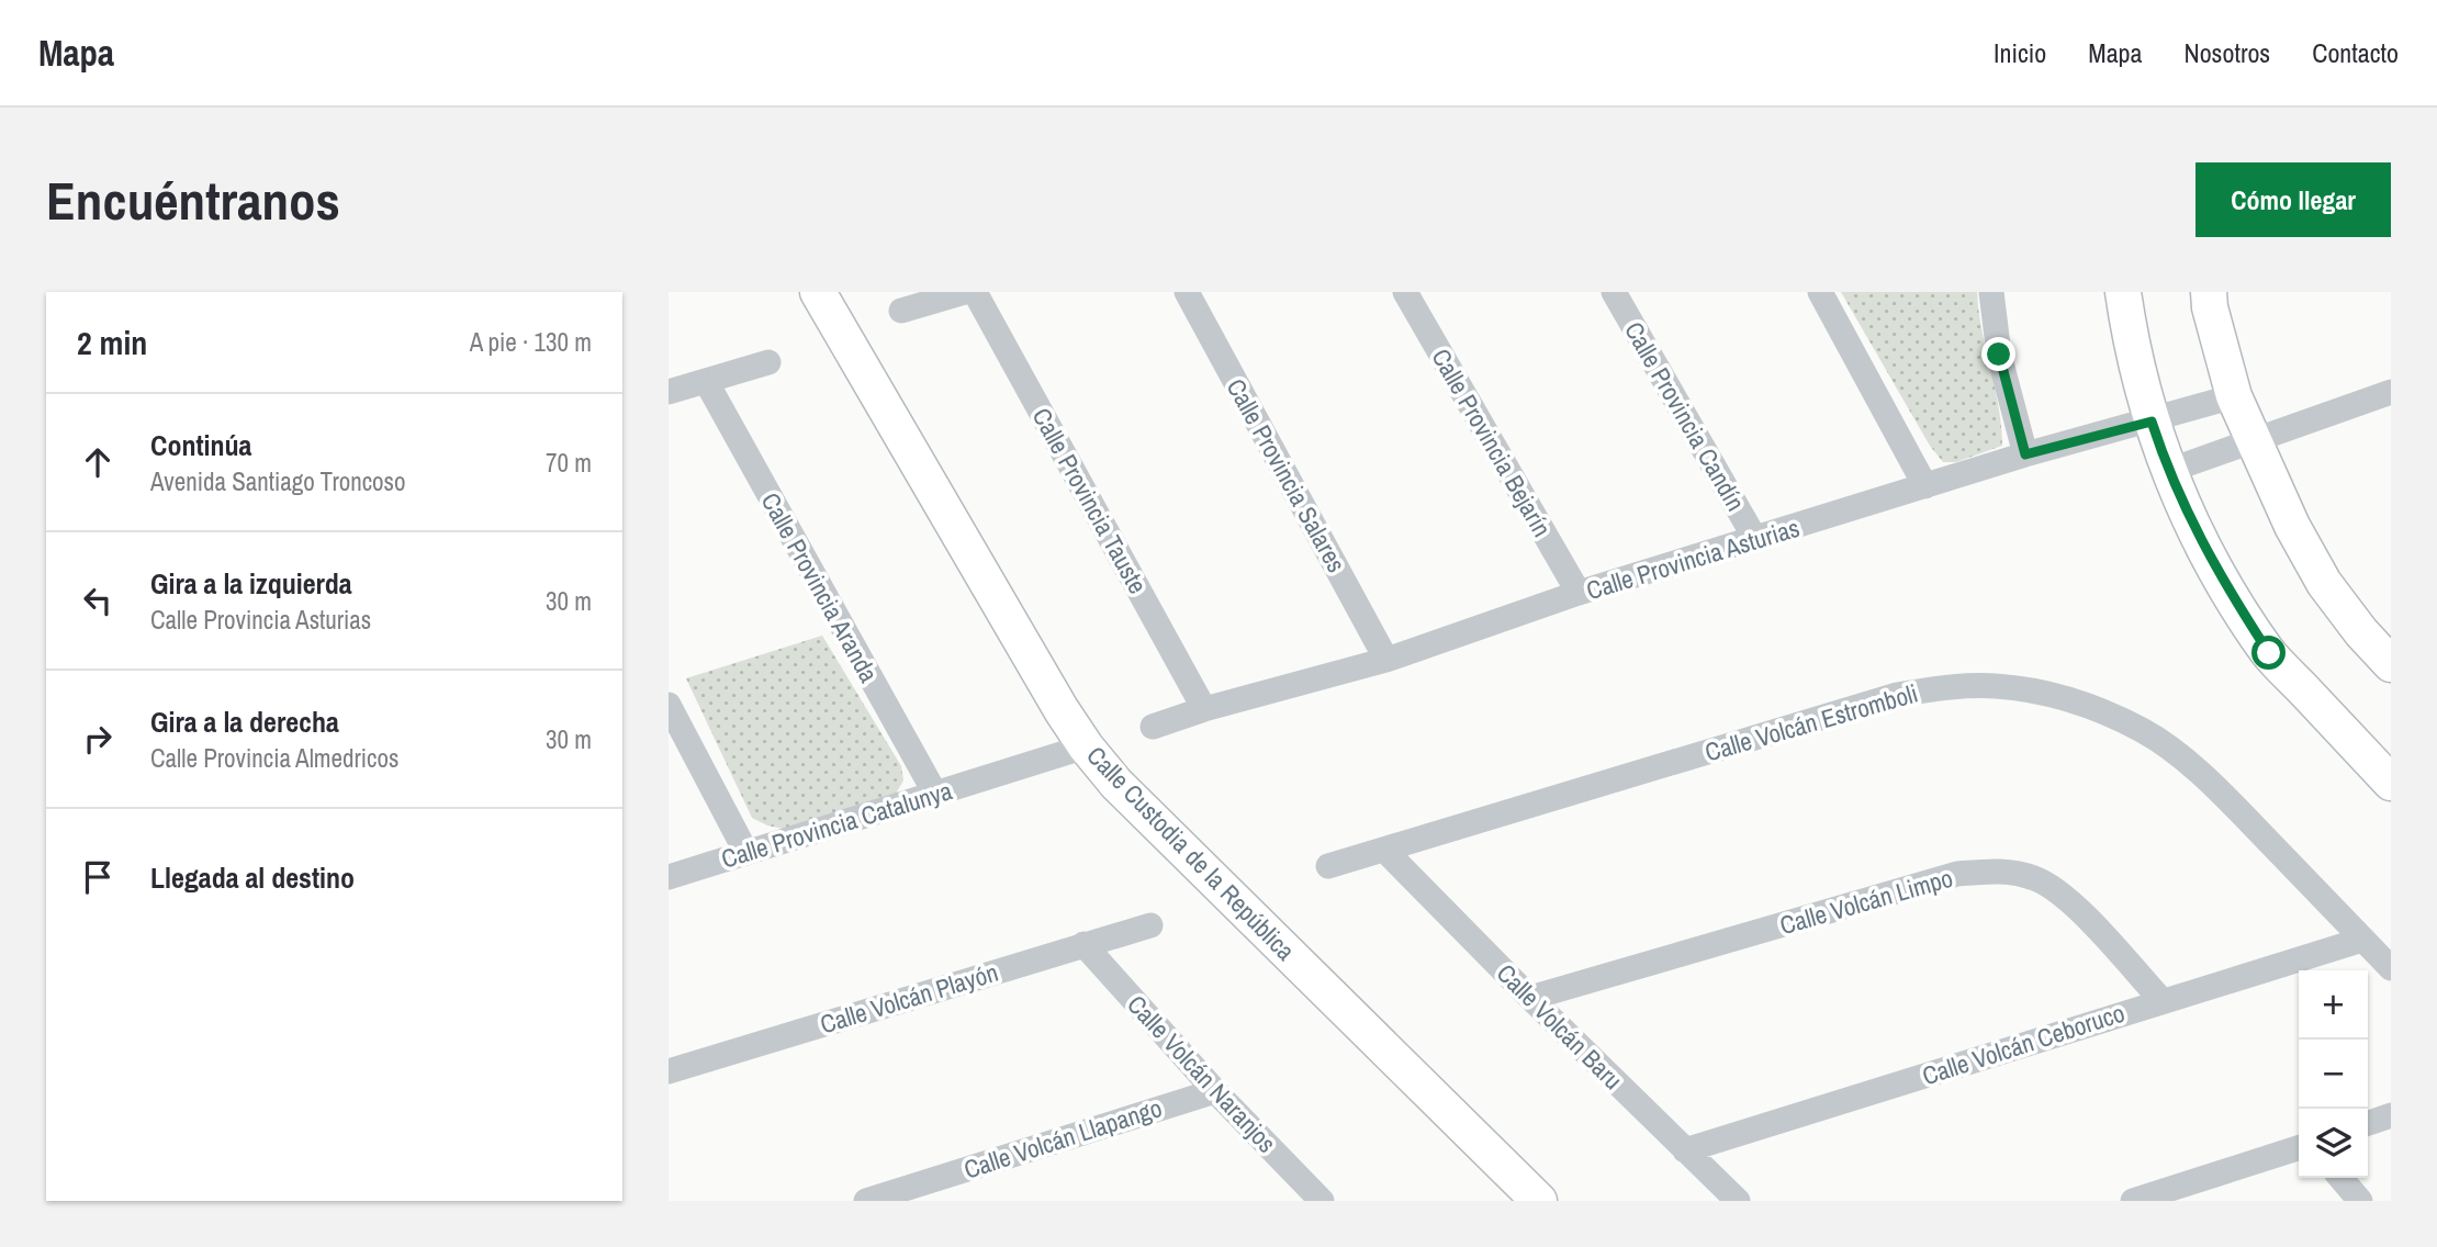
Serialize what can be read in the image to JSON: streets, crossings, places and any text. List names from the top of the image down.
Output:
{
  "streets": {
    "main road": ["Calle Custodia de la República"],
    "street": [
      "Calle Provincia Candín",
      "Calle Provincia Bejarín",
      "Calle Provincia Salares",
      "Calle Provincia Tauste",
      "Calle Provincia Asturias",
      "Calle Provincia Aranda",
      "Calle Volcán Estromboli",
      "Calle Provincia Catalunya",
      "Calle Volcán Limpo",
      "Calle Volcán Playón",
      "Calle Volcán Baru",
      "Calle Volcán Ceboruco",
      "Calle Volcán Naranjos",
      "Calle Volcán Llapango"
    ]
  },
  "crossings": [
    ["Calle Provincia Candín", "Calle Provincia Asturias"],
    ["Calle Provincia Bejarín", "Calle Provincia Asturias"],
    ["Calle Provincia Salares", "Calle Provincia Asturias"],
    ["Calle Provincia Tauste", "Calle Provincia Asturias"],
    ["Calle Provincia Aranda", "Calle Provincia Catalunya"],
    ["Calle Volcán Estromboli", "Calle Volcán Baru"],
    ["Calle Volcán Estromboli", "Calle Volcán Ceboruco"],
    ["Calle Provincia Catalunya", "Calle Custodia de la República"],
    ["Calle Volcán Limpo", "Calle Volcán Baru"],
    ["Calle Volcán Limpo", "Calle Volcán Ceboruco"],
    ["Calle Volcán Playón", "Calle Volcán Naranjos"],
    ["Calle Volcán Baru", "Calle Volcán Ceboruco"],
    ["Calle Volcán Naranjos", "Calle Volcán Llapango"]
  ],
  "page": {
    "header": "Mapa",
    "nav": [
      "Inicio",
      "Mapa",
      "Nosotros",
      "Contacto"
    ],
    "buttons": "Cómo llegar",
    "title": "Encuéntranos",
    "heading": ["2 min", "A pie · 130 m"],
    "list": [
      ["Continúa", "Avenida Santiago Troncoso", "70 m"],
      ["Gira a la izquierda", "Calle Provincia Asturias", "30 m"],
      ["Gira a la derecha", "Calle Provincia Almedricos", "30 m"],
      "Llegada al destino"
    ],
    "map_buttons": ["+", "−"]
  }
}
